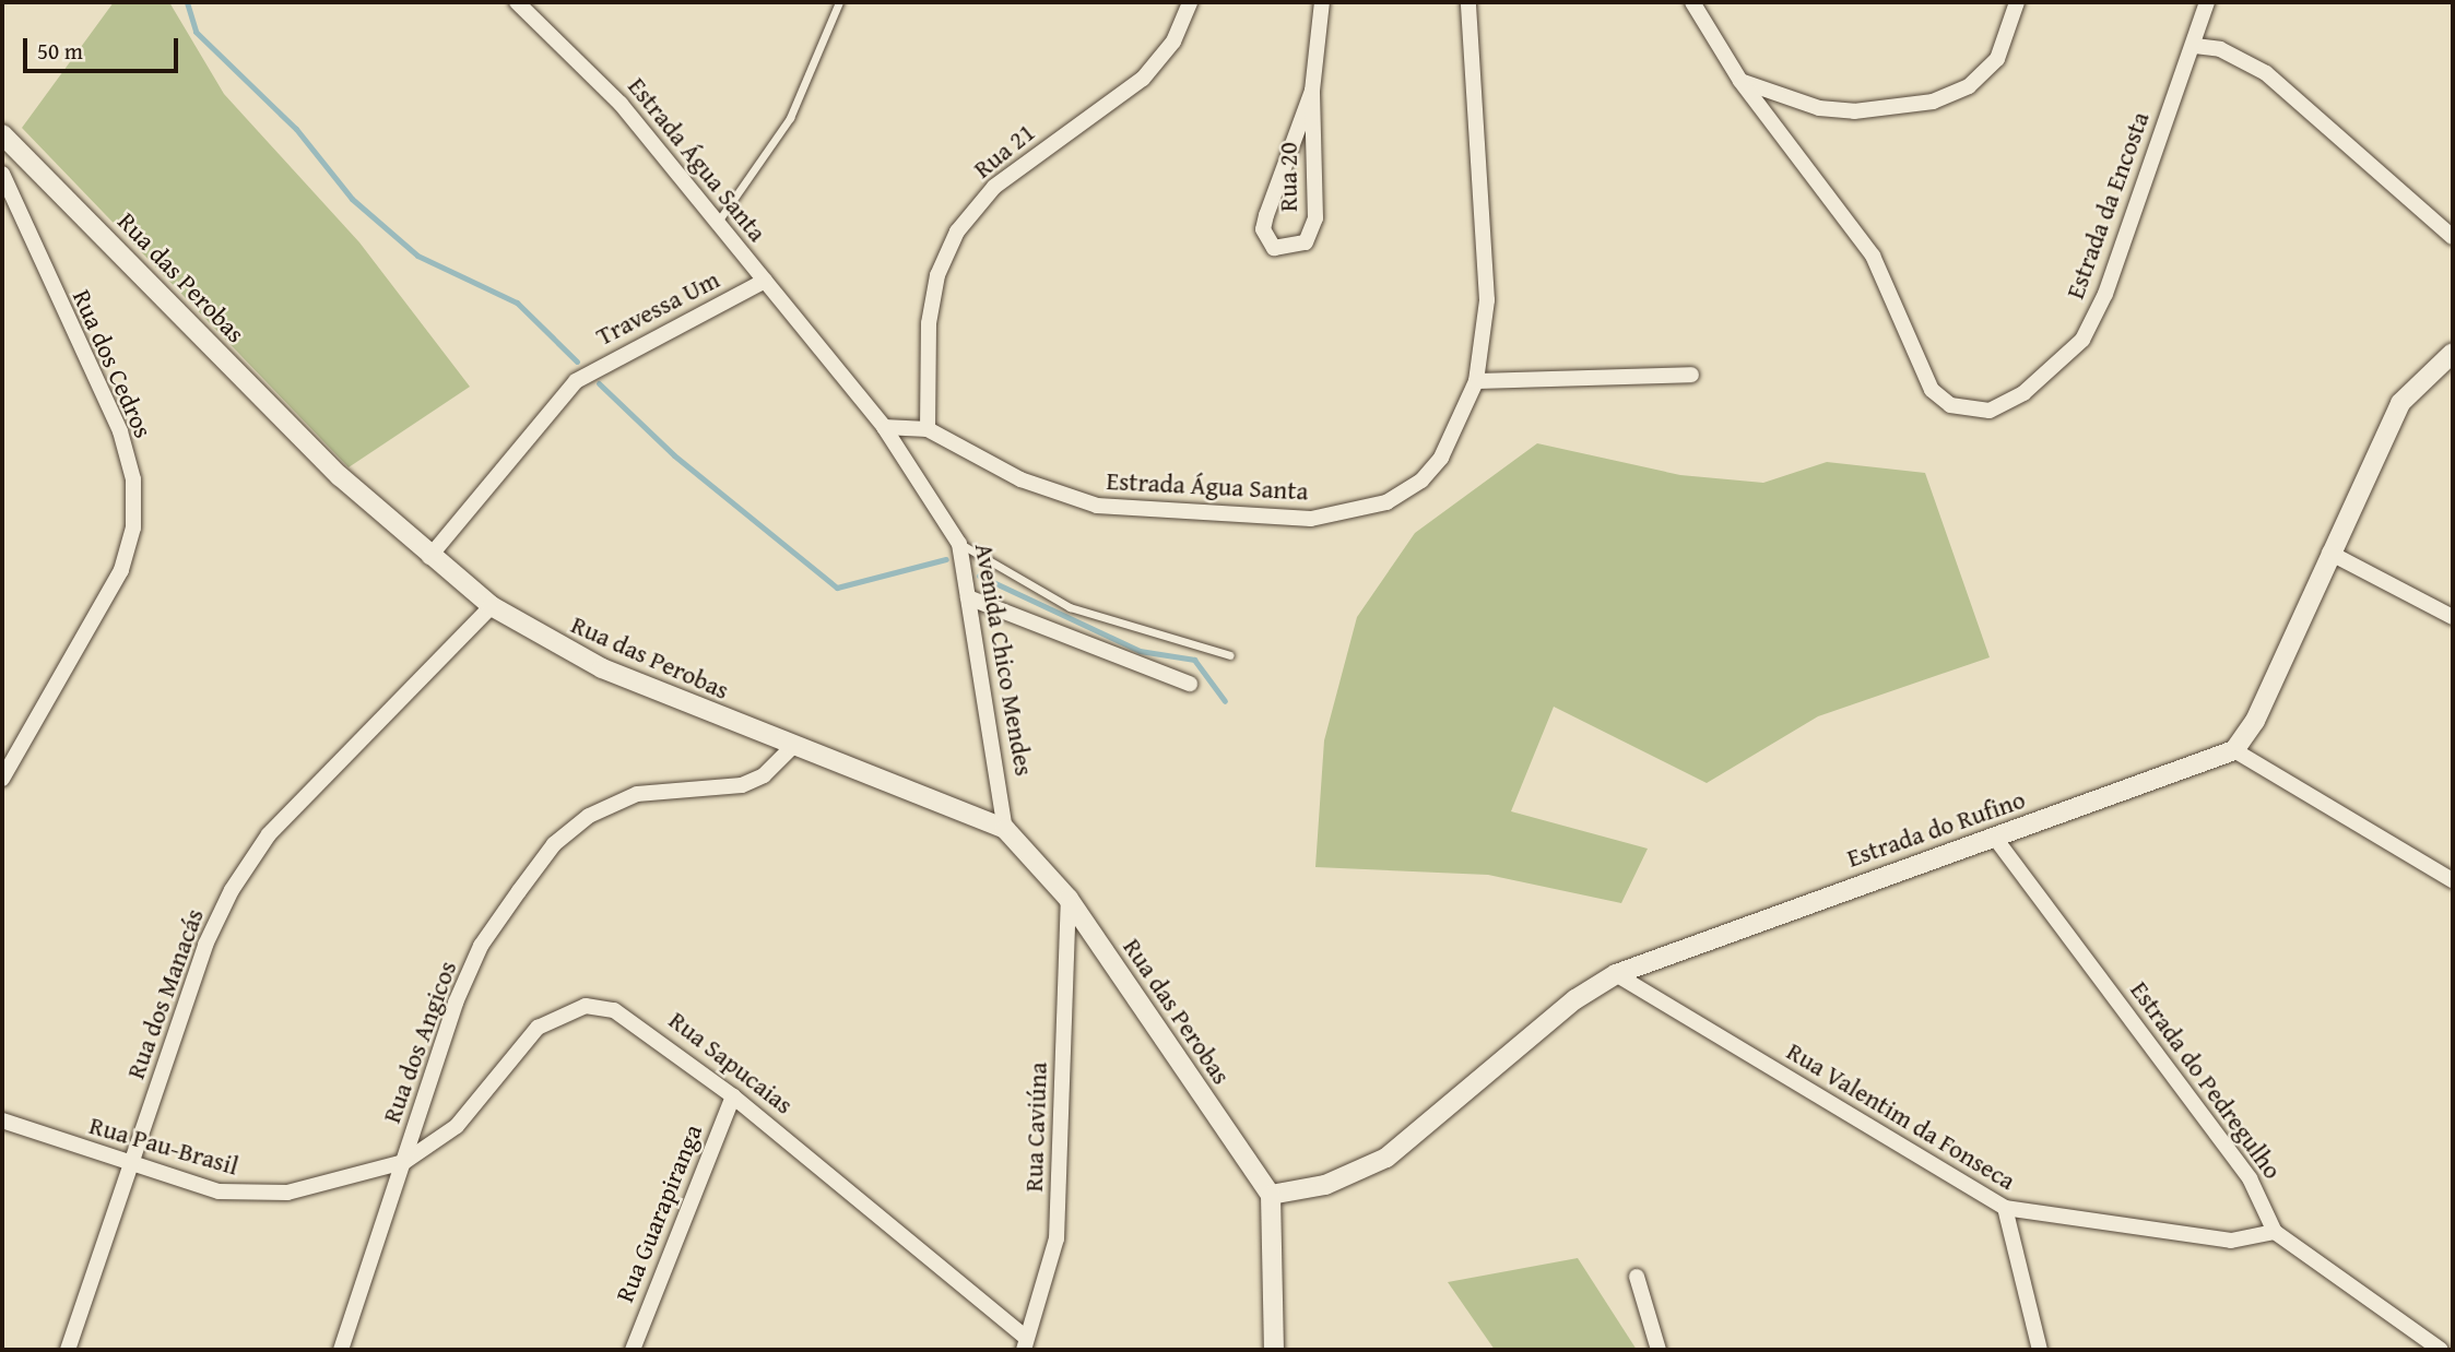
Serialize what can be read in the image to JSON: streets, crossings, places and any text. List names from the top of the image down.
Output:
{
  "streets": {
    "street": [
      "Rua 21",
      "Estrada Água Santa",
      "Rua 20",
      "Estrada da Encosta",
      "Rua das Perobas",
      "Travessa Um",
      "Rua dos Cedros",
      "Avenida Chico Mendes",
      "Estrada do Rufino",
      "Rua dos Manacás",
      "Rua dos Angicos",
      "Rua Sapucaias",
      "Estrada do Pedregulho",
      "Rua Valentim da Fonseca",
      "Rua Caviúna",
      "Rua Pau-Brasil",
      "Rua Guarapiranga"
    ]
  },
  "crossings": [
    ["Rua 21", "Estrada Água Santa"],
    ["Estrada Água Santa", "Travessa Um"],
    ["Estrada Água Santa", "Avenida Chico Mendes"],
    ["Rua das Perobas", "Travessa Um"],
    ["Rua das Perobas", "Avenida Chico Mendes"],
    ["Rua das Perobas", "Estrada do Rufino"],
    ["Rua das Perobas", "Rua dos Manacás"],
    ["Rua das Perobas", "Rua dos Angicos"],
    ["Rua das Perobas", "Rua Caviúna"],
    ["Estrada do Rufino", "Estrada do Pedregulho"],
    ["Estrada do Rufino", "Rua Valentim da Fonseca"],
    ["Rua dos Manacás", "Rua Pau-Brasil"],
    ["Rua dos Angicos", "Rua Sapucaias"],
    ["Rua dos Angicos", "Rua Pau-Brasil"],
    ["Rua Sapucaias", "Rua Caviúna"],
    ["Rua Sapucaias", "Rua Pau-Brasil"],
    ["Rua Sapucaias", "Rua Guarapiranga"],
    ["Estrada do Pedregulho", "Rua Valentim da Fonseca"]
  ],
  "scale_bar": "50 m"
}
